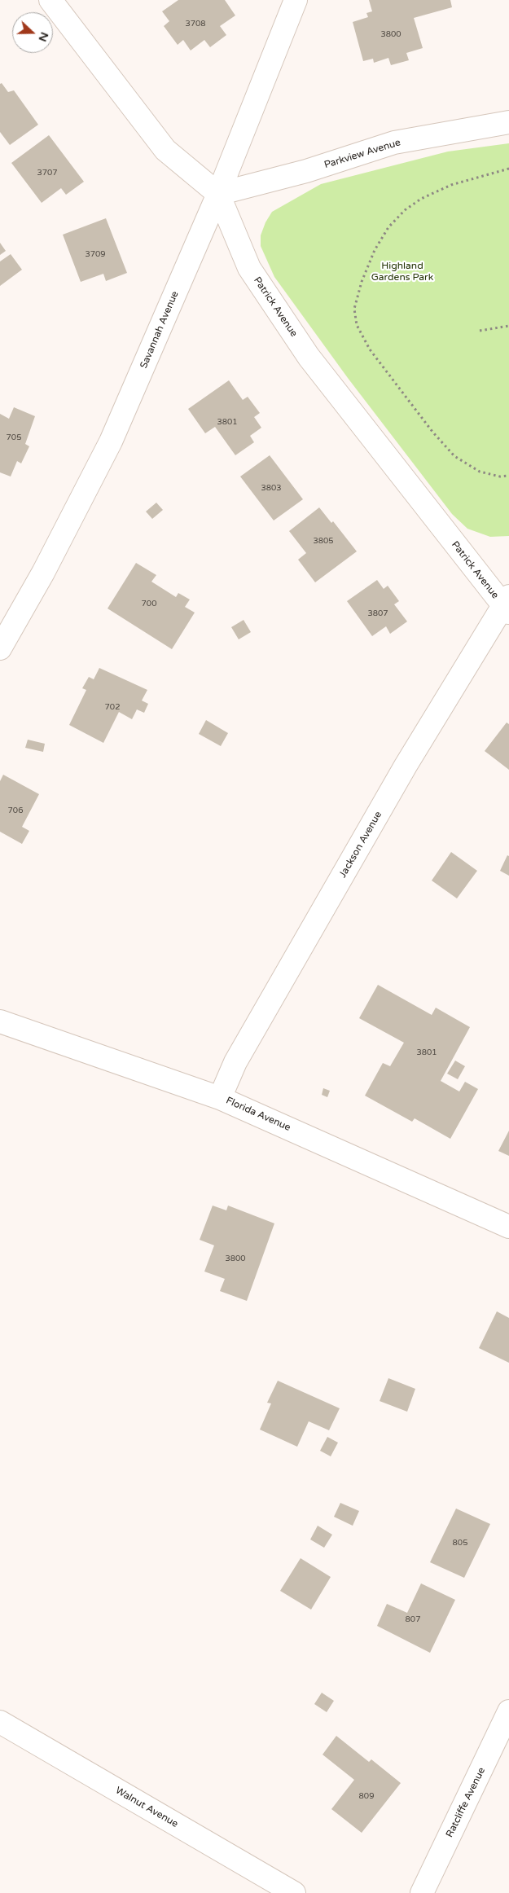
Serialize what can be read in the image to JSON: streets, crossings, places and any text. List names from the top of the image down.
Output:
{
  "streets": {
    "street": [
      "Parkview Avenue",
      "Patrick Avenue",
      "Savannah Avenue",
      "Jackson Avenue",
      "Florida Avenue",
      "Ratcliffe Avenue",
      "Walnut Avenue"
    ]
  },
  "crossings": [
    ["Parkview Avenue", "Patrick Avenue"],
    ["Parkview Avenue", "Savannah Avenue"],
    ["Patrick Avenue", "Savannah Avenue"],
    ["Patrick Avenue", "Jackson Avenue"],
    ["Jackson Avenue", "Florida Avenue"]
  ],
  "parks": ["Highland Gardens Park"],
  "house_numbers": [
    "3708",
    "3800",
    "3707",
    "3709",
    "3801",
    "705",
    "3803",
    "3805",
    "700",
    "3807",
    "702",
    "706",
    "3801",
    "3800",
    "805",
    "807",
    "809"
  ],
  "north": "right"
}
